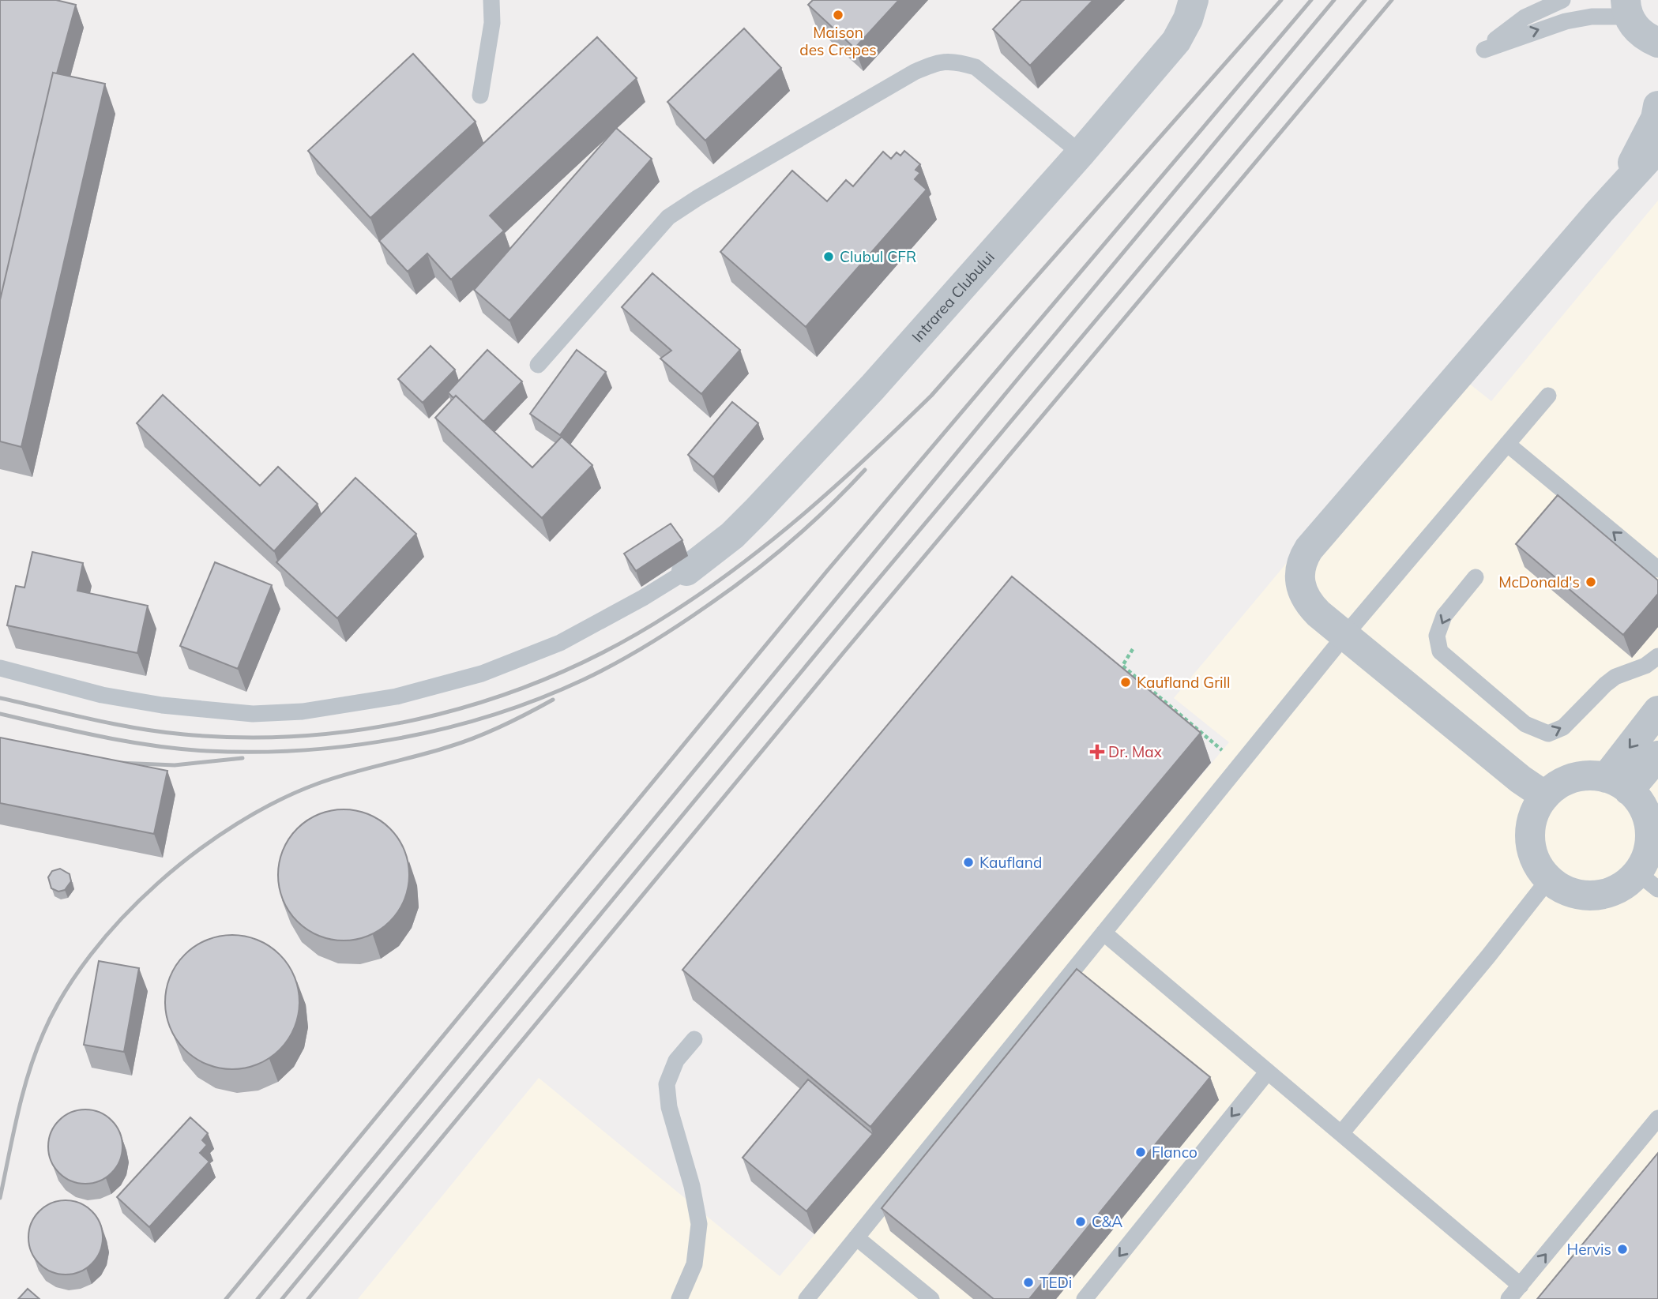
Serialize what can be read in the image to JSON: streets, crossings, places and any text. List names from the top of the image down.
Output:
{
  "streets": {
    "street": ["Intrarea Clubului"]
  },
  "places": {
    "other": [
      "Maison des Crepes",
      "Clubul CFR",
      "McDonald's",
      "Kaufland Grill",
      "Kaufland",
      "Flanco",
      "C&A",
      "Hervis",
      "TEDi"
    ],
    "health": ["Dr. Max"]
  }
}
